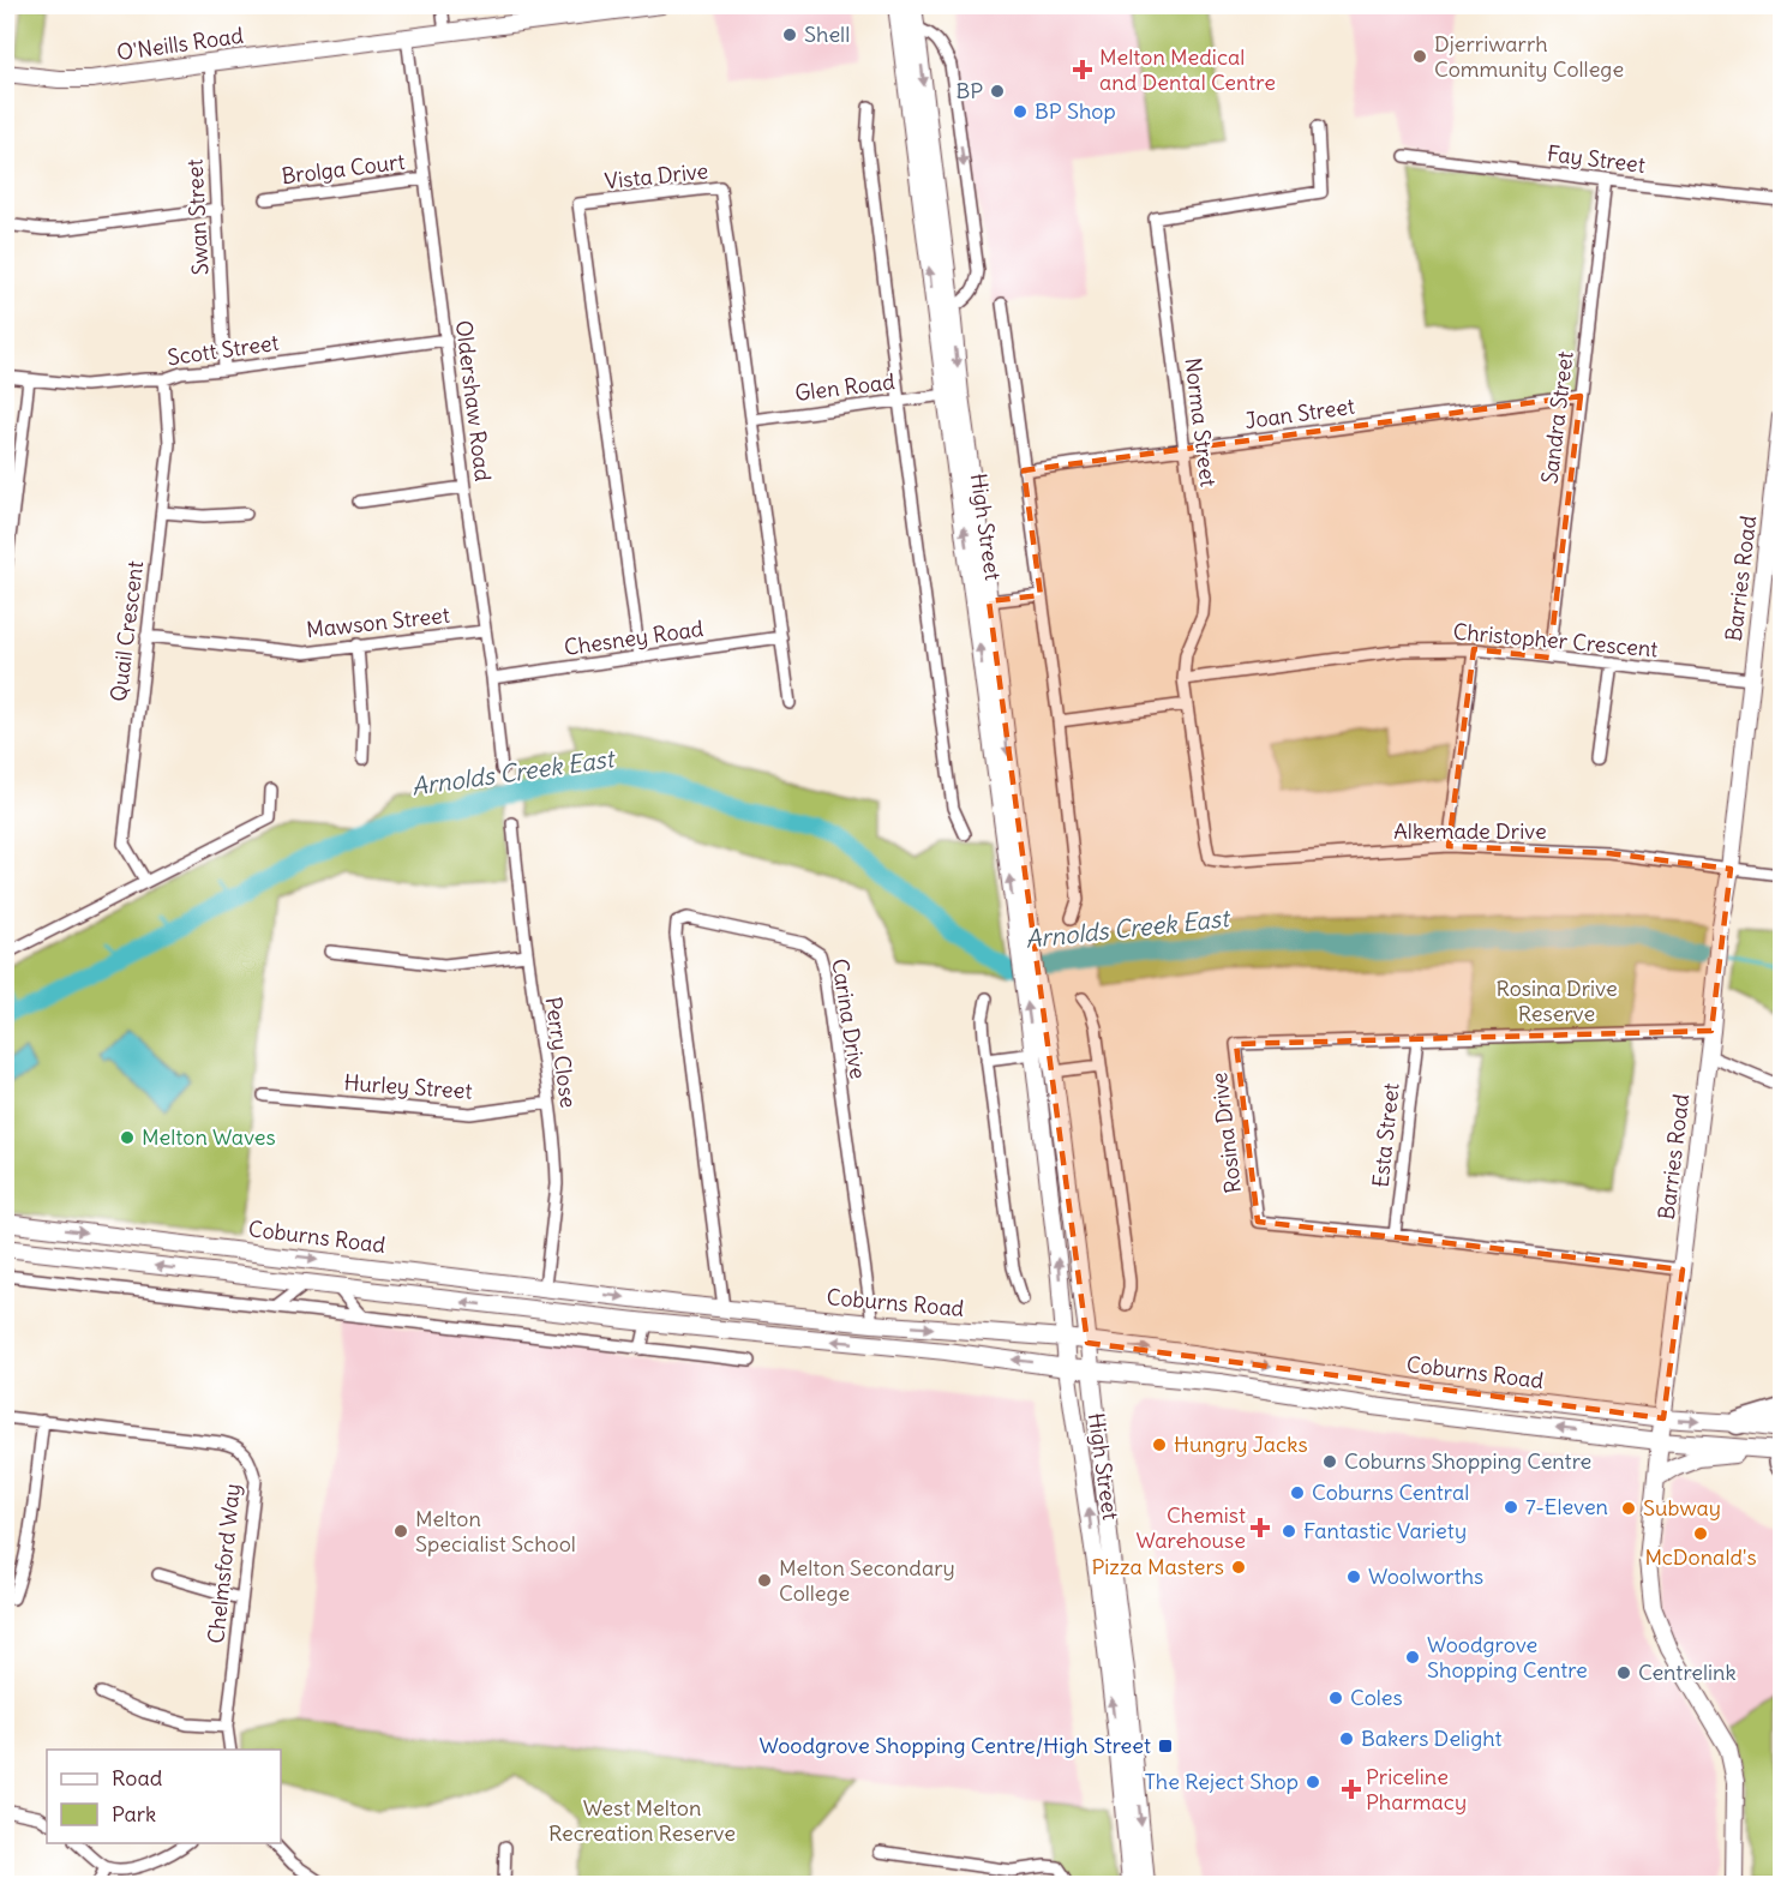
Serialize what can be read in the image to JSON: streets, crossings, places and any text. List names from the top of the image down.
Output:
{
  "streets": {
    "main road": [
      "O'Neills Road",
      "High Street",
      "Barries Road",
      "Coburns Road"
    ],
    "street": [
      "Fay Street",
      "Brolga Court",
      "Vista Drive",
      "Swan Street",
      "Scott Street",
      "Glen Road",
      "Oldershaw Road",
      "Joan Street",
      "Sandra Street",
      "Norma Street",
      "Mawson Street",
      "Quail Crescent",
      "Chesney Road",
      "Christopher Crescent",
      "Alkemade Drive",
      "Carina Drive",
      "Perry Close",
      "Hurley Street",
      "Rosina Drive",
      "Esta Street",
      "Chelmsford Way"
    ]
  },
  "crossings": [
    ["O'Neills Road", "Swan Street"],
    ["O'Neills Road", "Oldershaw Road"],
    ["Fay Street", "Sandra Street"],
    ["Brolga Court", "Oldershaw Road"],
    ["Vista Drive", "Glen Road"],
    ["Vista Drive", "Chesney Road"],
    ["Swan Street", "Scott Street"],
    ["Scott Street", "Oldershaw Road"],
    ["Scott Street", "Quail Crescent"],
    ["Glen Road", "High Street"],
    ["Oldershaw Road", "Mawson Street"],
    ["Oldershaw Road", "Chesney Road"],
    ["Joan Street", "Sandra Street"],
    ["Joan Street", "Norma Street"],
    ["Sandra Street", "Christopher Crescent"],
    ["Norma Street", "Christopher Crescent"],
    ["Norma Street", "Alkemade Drive"],
    ["High Street", "Coburns Road"],
    ["Barries Road", "Christopher Crescent"],
    ["Barries Road", "Alkemade Drive"],
    ["Barries Road", "Rosina Drive"],
    ["Barries Road", "Coburns Road"],
    ["Mawson Street", "Quail Crescent"],
    ["Carina Drive", "Coburns Road"],
    ["Perry Close", "Hurley Street"],
    ["Perry Close", "Coburns Road"],
    ["Rosina Drive", "Esta Street"]
  ],
  "water": ["Arnolds Creek East"],
  "parks": ["Rosina Drive Reserve", "West Melton Recreation Reserve"],
  "places": {
    "other": [
      "Shell",
      "Djerriwarrh Community College",
      "BP",
      "BP Shop",
      "Melton Waves",
      "Hungry Jacks",
      "Coburns Shopping Centre",
      "Coburns Central",
      "7-Eleven",
      "Subway",
      "Melton Specialist School",
      "Fantastic Variety",
      "McDonald's",
      "Pizza Masters",
      "Woolworths",
      "Melton Secondary College",
      "Woodgrove Shopping Centre",
      "Centrelink",
      "Coles",
      "Bakers Delight",
      "The Reject Shop"
    ],
    "health": ["Melton Medical and Dental Centre", "Chemist Warehouse", "Priceline Pharmacy"],
    "transit": ["Woodgrove Shopping Centre/High Street"]
  },
  "legend": ["Road", "Park"]
}
